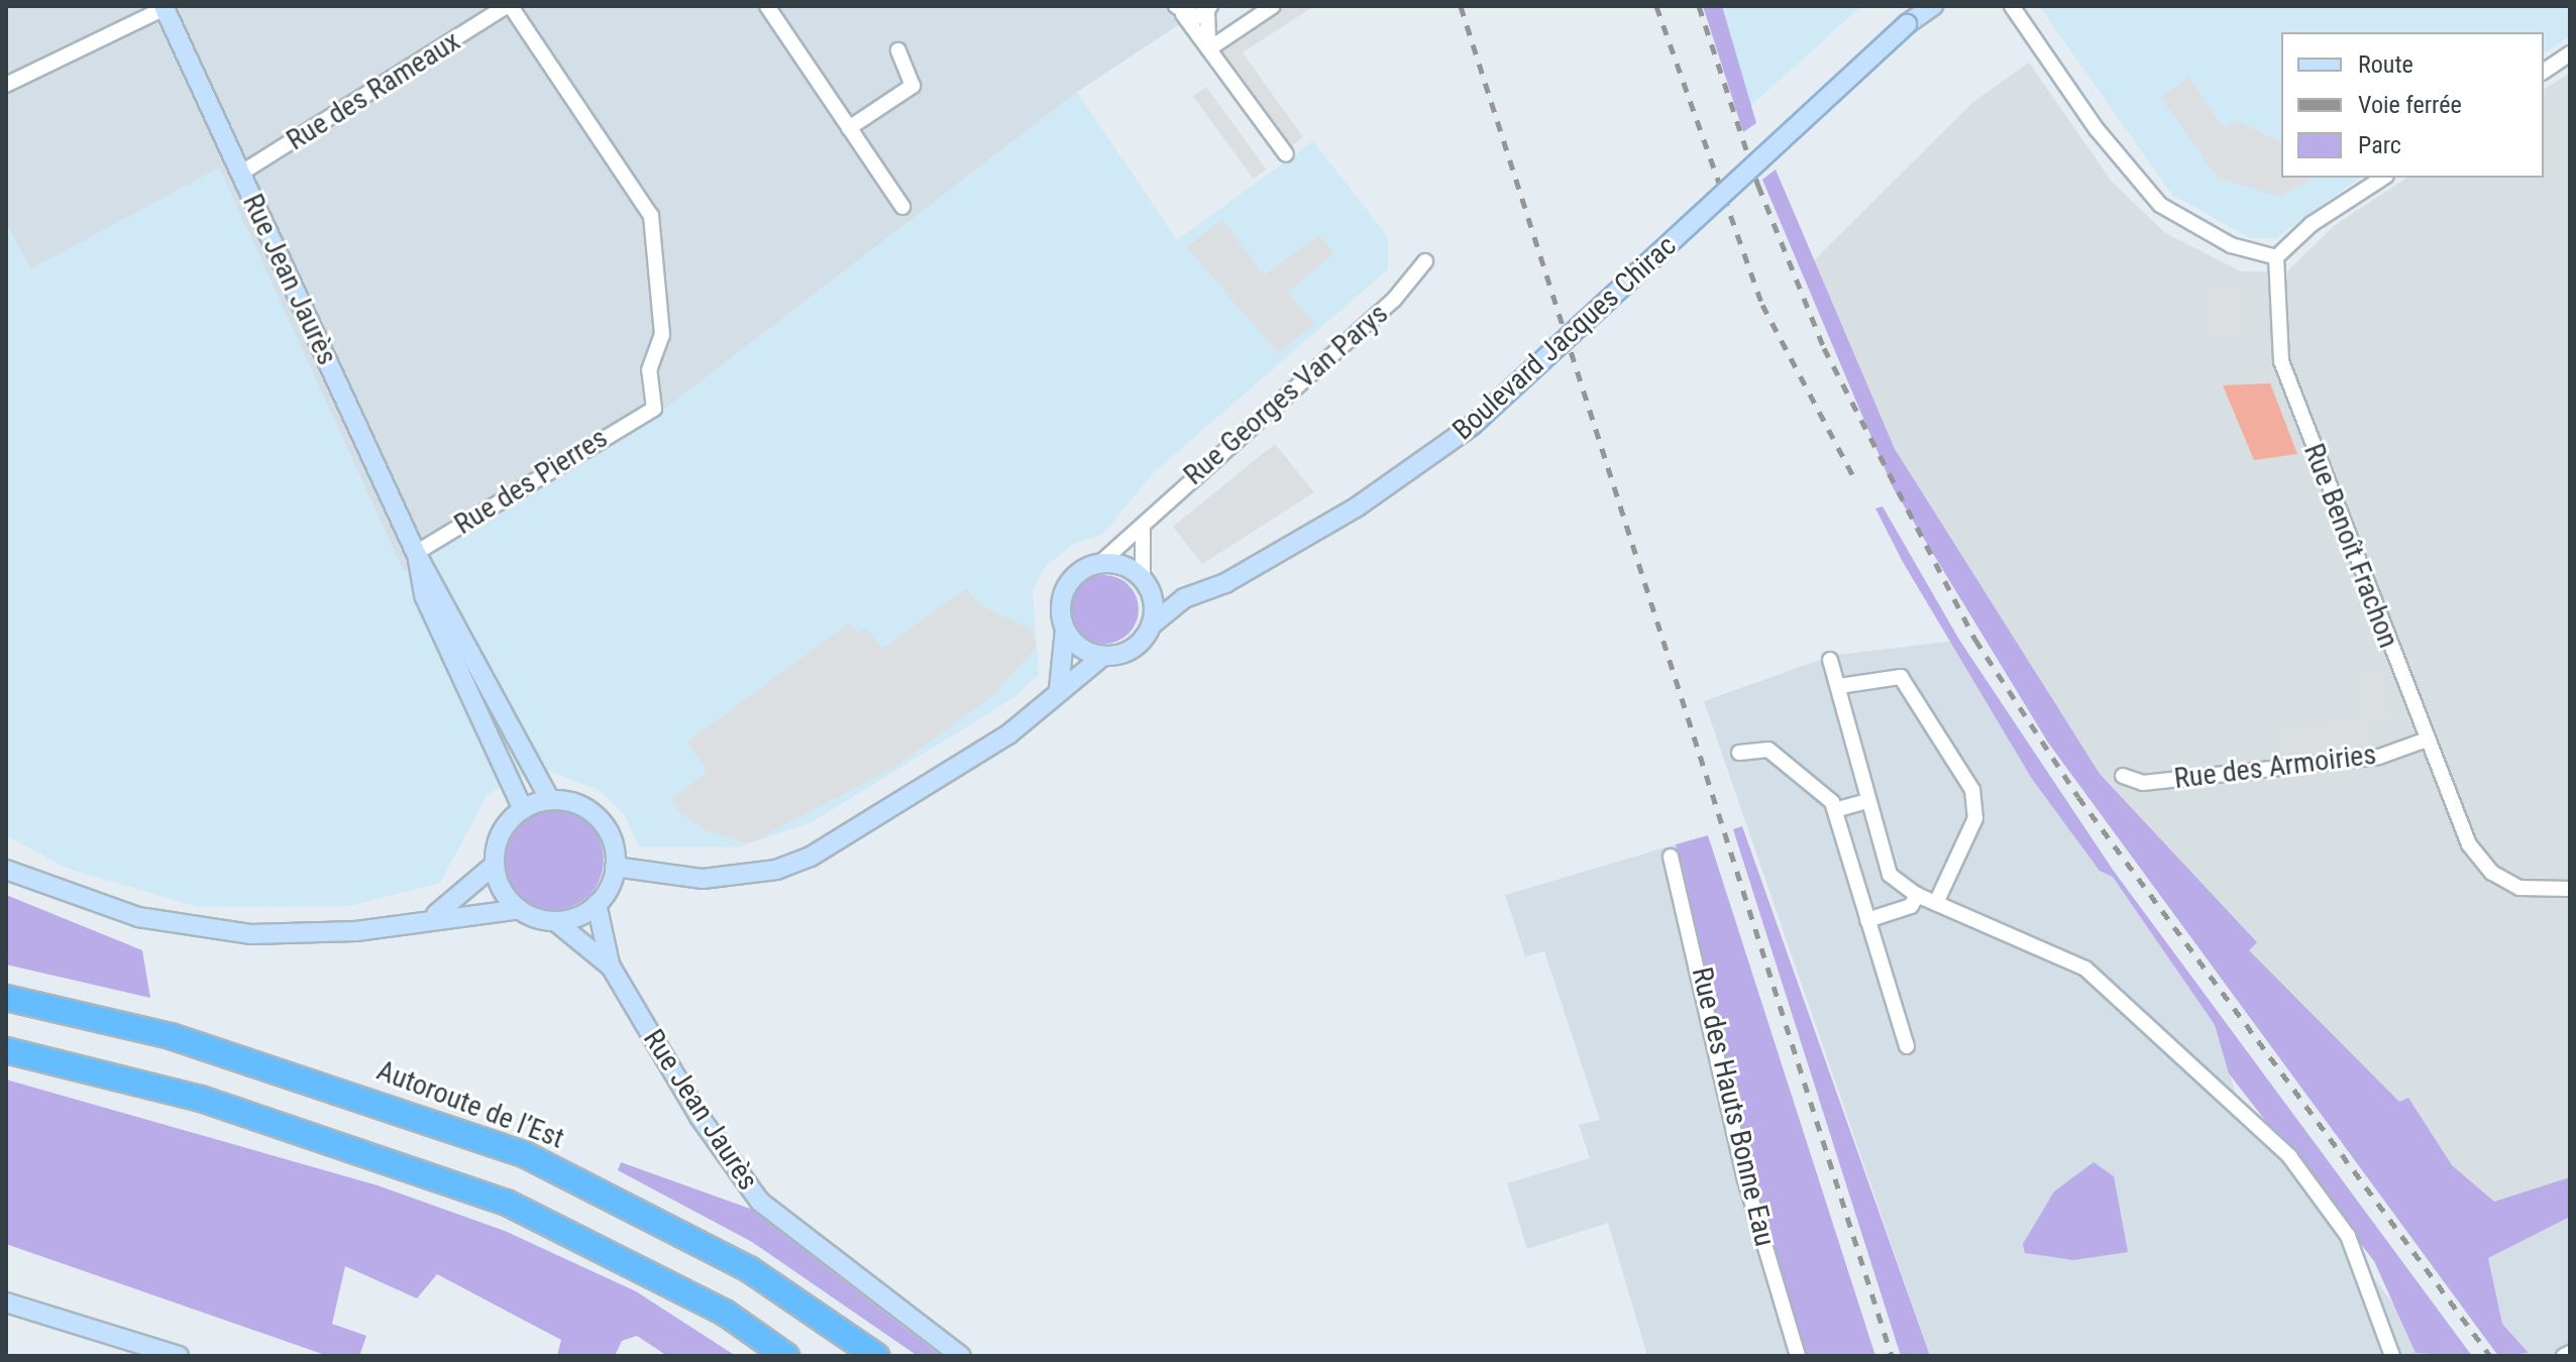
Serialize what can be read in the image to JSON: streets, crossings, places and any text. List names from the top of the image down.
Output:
{
  "streets": {
    "highway": ["Autoroute de l’Est"],
    "main road": ["Rue Jean Jaurès", "Boulevard Jacques Chirac"],
    "street": [
      "Rue des Rameaux",
      "Rue Georges Van Parys",
      "Rue des Pierres",
      "Rue Benoît Frachon",
      "Rue des Armoiries",
      "Rue des Hauts Bonne Eau"
    ]
  },
  "crossings": [
    ["Rue des Rameaux", "Rue Jean Jaurès"],
    ["Rue des Rameaux", "Rue des Pierres"],
    ["Rue Jean Jaurès", "Boulevard Jacques Chirac"],
    ["Rue Jean Jaurès", "Rue des Pierres"],
    ["Boulevard Jacques Chirac", "Rue Georges Van Parys"],
    ["Rue Benoît Frachon", "Rue des Armoiries"]
  ],
  "legend": ["Route", "Voie ferrée", "Parc"]
}
